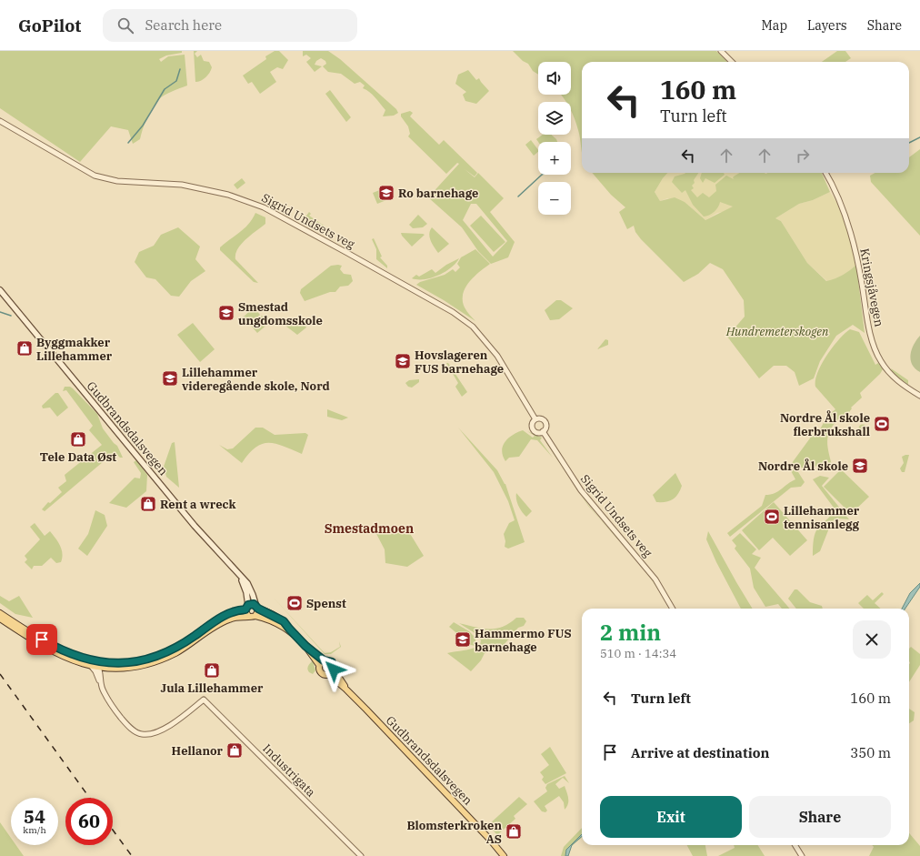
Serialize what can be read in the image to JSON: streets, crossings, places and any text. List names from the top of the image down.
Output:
{
  "streets": {
    "main road": ["Gudbrandsdalsvegen"],
    "street": ["Sigrid Undsets veg", "Kringsjåvegen", "Industrigata"]
  },
  "districts": ["Smestadmoen"],
  "parks": ["Hundremeterskogen"],
  "places": {
    "school or university": [
      "Ro barnehage",
      "Smestad ungdomsskole",
      "Hovslageren FUS barnehage",
      "Lillehammer videregående skole, Nord",
      "Nordre Ål skole",
      "Hammermo FUS barnehage"
    ],
    "shop": [
      "Byggmakker Lillehammer",
      "Tele Data Øst",
      "Rent a wreck",
      "Jula Lillehammer",
      "Hellanor",
      "Blomsterkroken AS"
    ],
    "sports": ["Nordre Ål skole flerbrukshall", "Lillehammer tennisanlegg", "Spenst"]
  },
  "page": {
    "header": "GoPilot",
    "search": "Search here",
    "nav": ["Map", "Layers", "Share"],
    "map_buttons": ["+", "−"],
    "turn": ["160 m", "Turn left"],
    "heading": ["2 min", "510 m · 14:34"],
    "list": [
      {
        "name": "Turn left",
        "value": "160 m"
      },
      {
        "name": "Arrive at destination",
        "value": "350 m"
      }
    ],
    "buttons": ["Exit", "Share"],
    "speed": "54 km/h",
    "limit": "60"
  }
}
